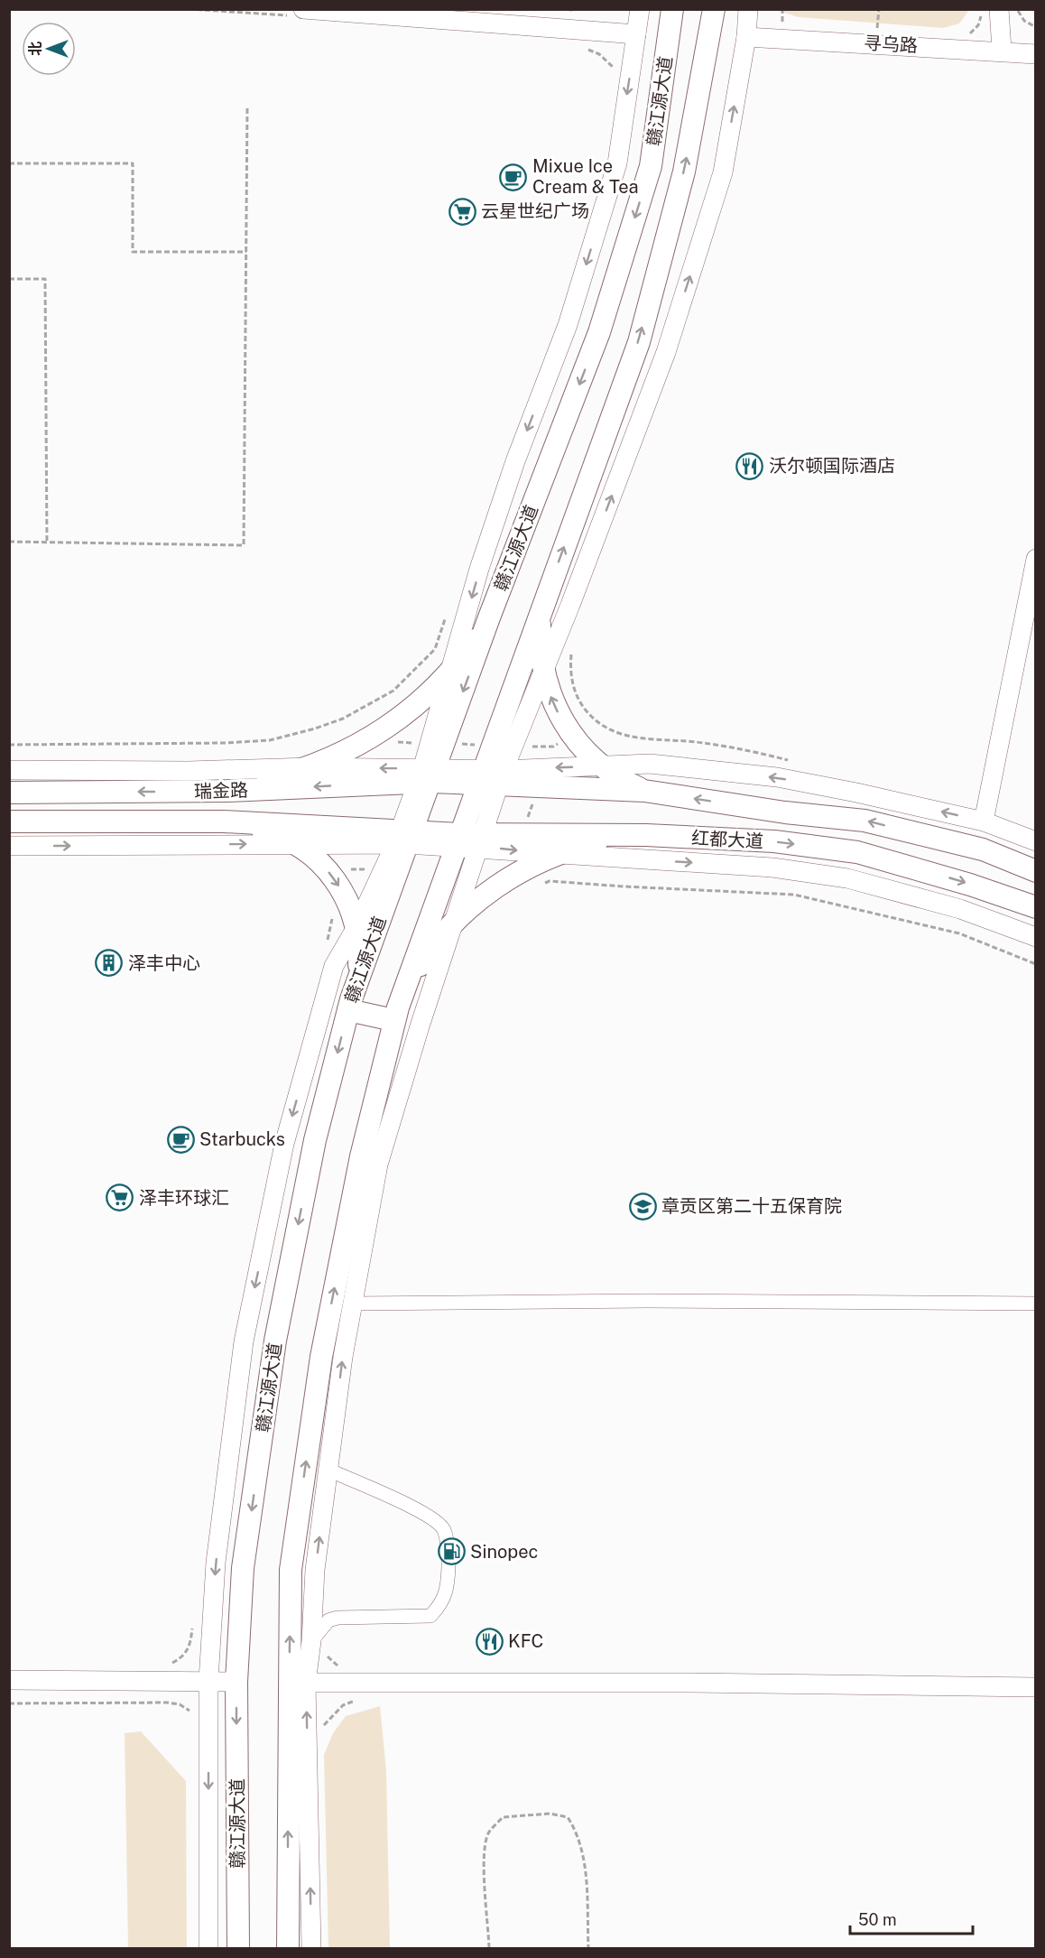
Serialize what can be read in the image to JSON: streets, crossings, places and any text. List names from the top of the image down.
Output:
{
  "streets": {
    "main road": ["赣江源大道", "瑞金路", "红都大道"],
    "street": ["寻乌路"]
  },
  "crossings": [
    ["赣江源大道", "瑞金路"],
    ["赣江源大道", "红都大道"],
    ["瑞金路", "红都大道"]
  ],
  "places": {
    "cafe": ["Mixue Ice Cream & Tea", "Starbucks"],
    "supermarket": ["云星世纪广场", "泽丰环球汇"],
    "restaurant": ["沃尔顿国际酒店", "KFC"],
    "building": ["泽丰中心"],
    "school or university": ["章贡区第二十五保育院"],
    "fuel station": ["Sinopec"]
  },
  "scale_bar": "50 m",
  "north": "left"
}
